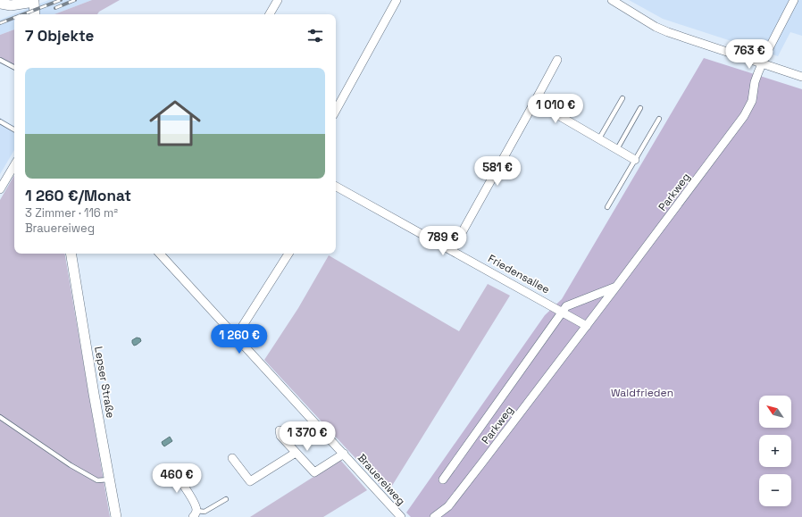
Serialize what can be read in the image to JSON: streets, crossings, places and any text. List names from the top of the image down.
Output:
{
  "streets": {
    "street": [
      "Parkweg",
      "Friedensallee",
      "Lepser Straße",
      "Brauereiweg"
    ]
  },
  "crossings": [
    ["Parkweg", "Friedensallee"]
  ],
  "parks": ["Waldfrieden"],
  "north": "top left",
  "page": {
    "heading": "7 Objekte",
    "price": [
      "763 €",
      "1 010 €",
      "581 €",
      "789 €",
      "1 260 €",
      "1 370 €",
      "460 €"
    ],
    "list": [
      {
        "name": "1 260 €/Monat",
        "note": "3 Zimmer · 116 m² · Brauereiweg"
      }
    ],
    "map_buttons": ["+", "−"]
  }
}
